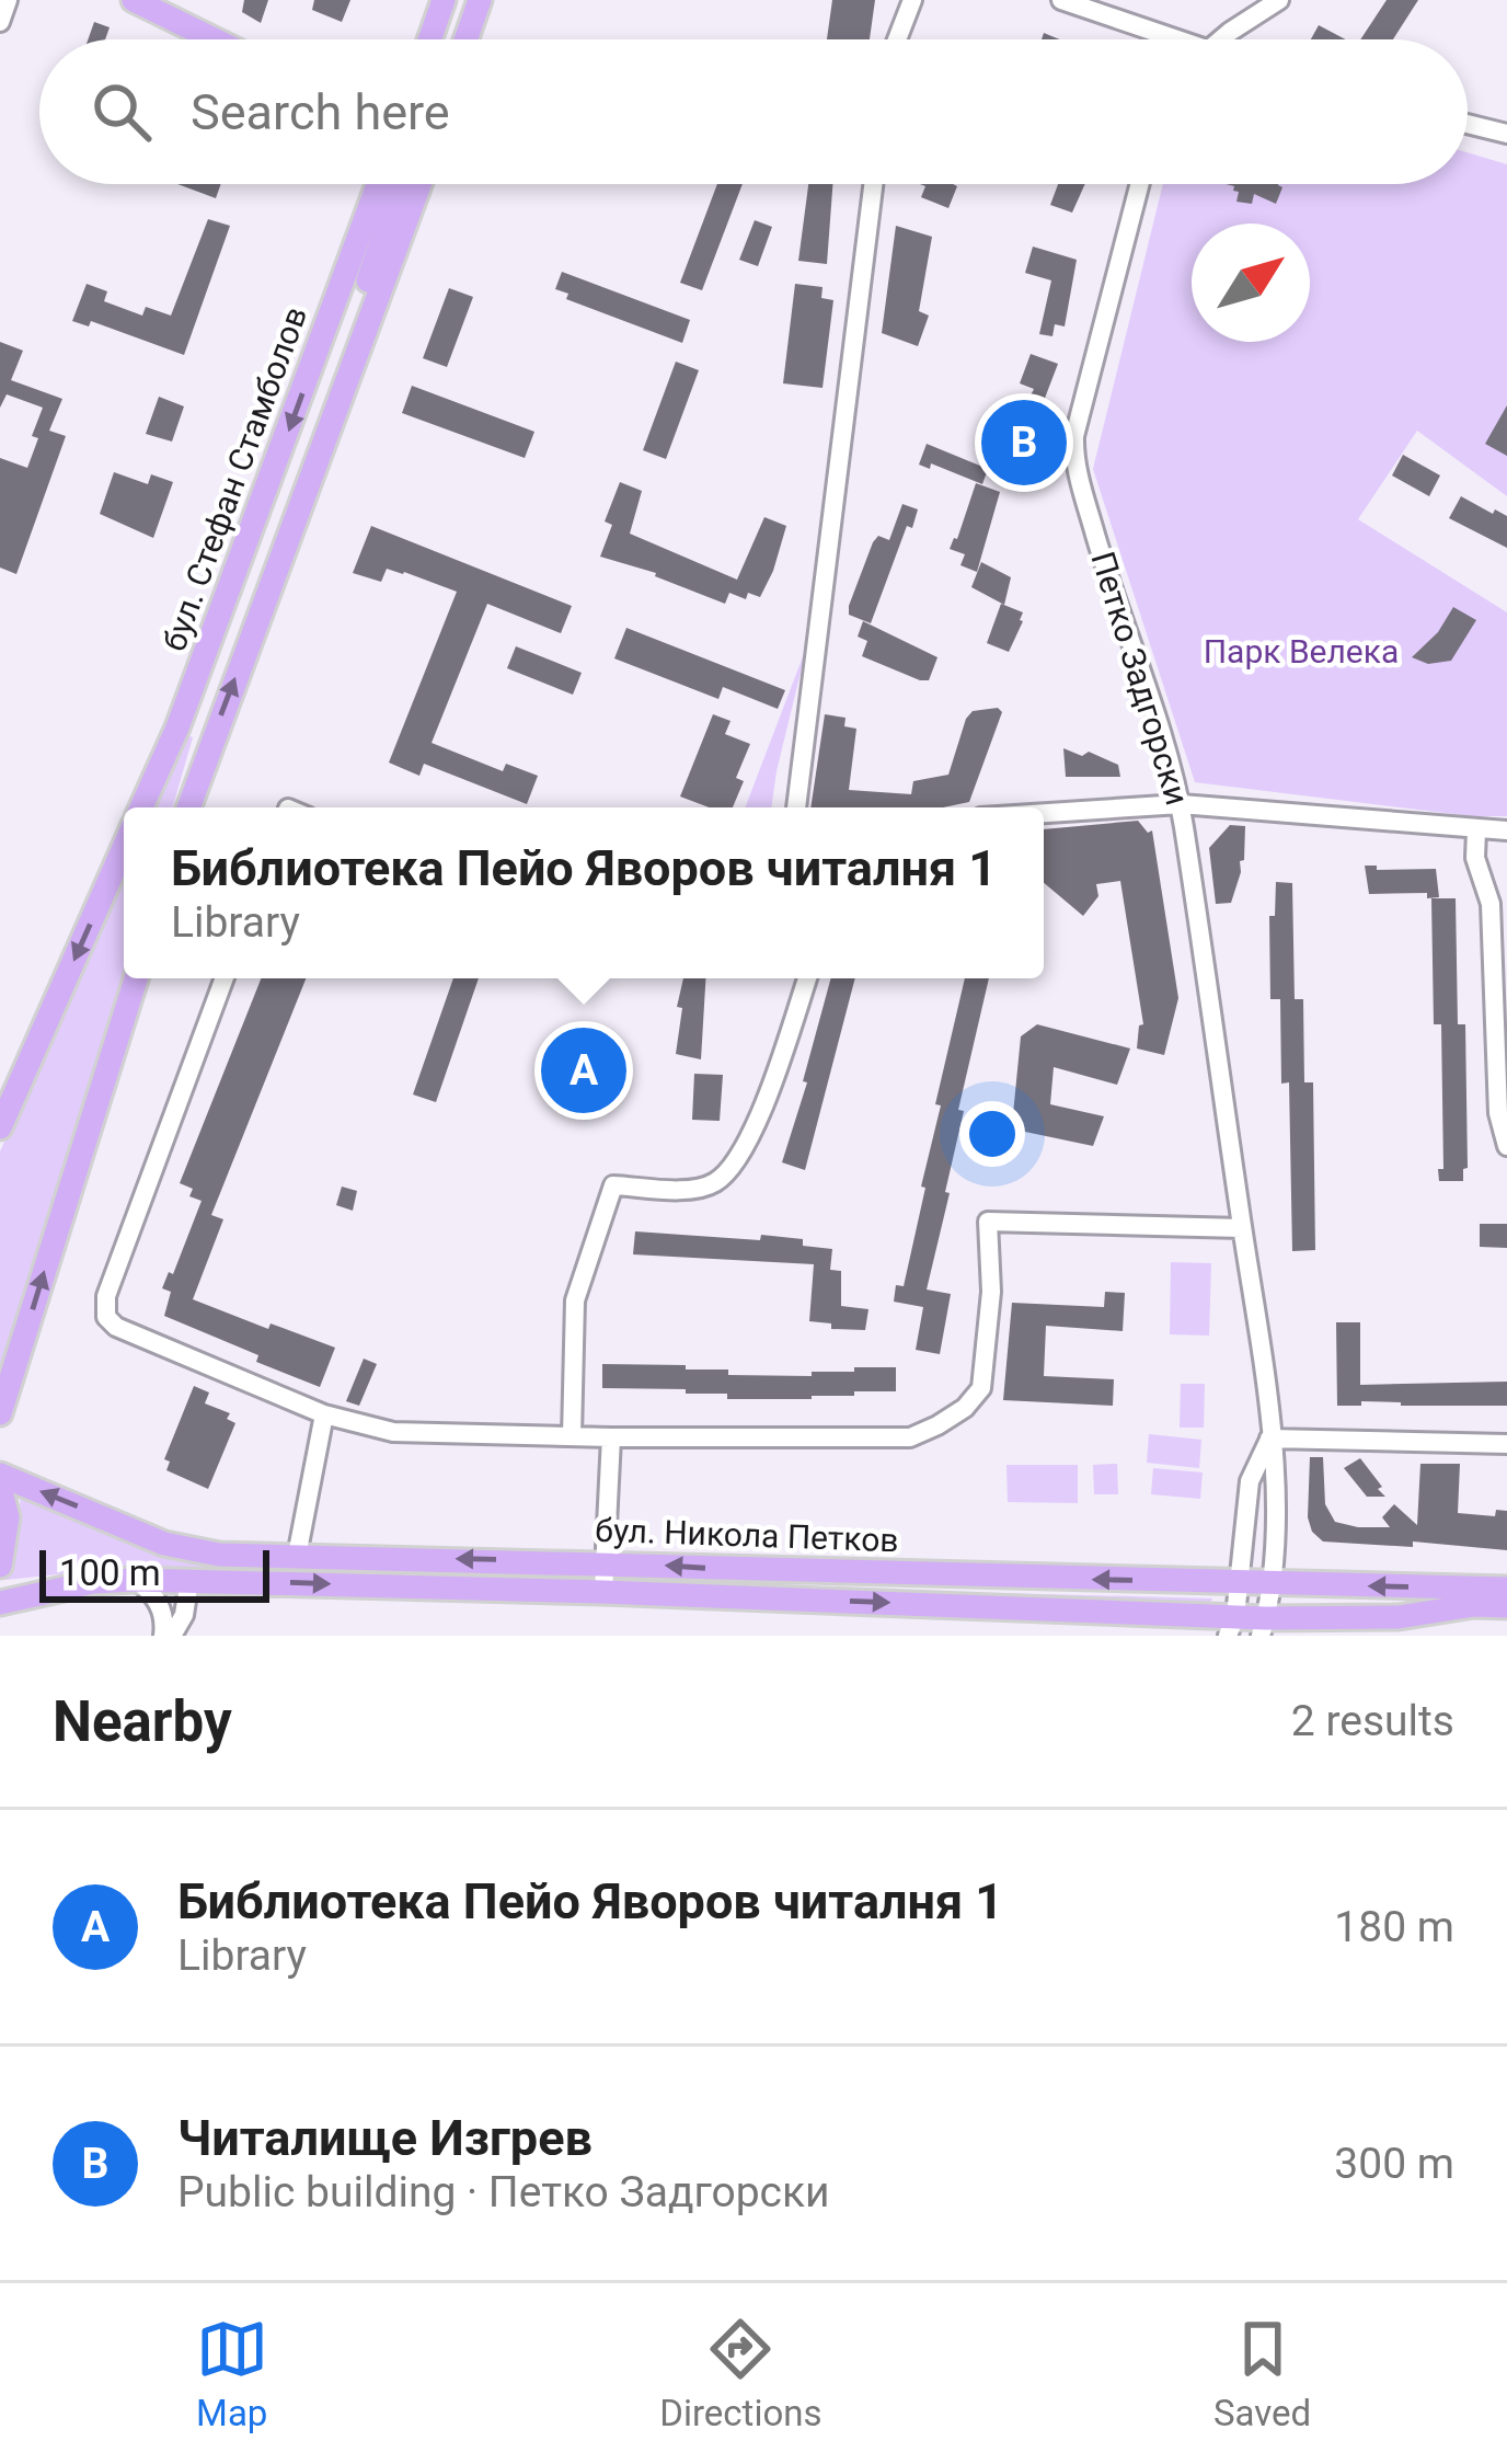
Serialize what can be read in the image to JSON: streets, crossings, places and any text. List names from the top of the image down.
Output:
{
  "streets": {
    "main road": ["бул. Стефан Стамболов", "бул. Никола Петков"],
    "street": ["Петко Задгорски"]
  },
  "crossings": [
    ["Петко Задгорски", "бул. Никола Петков"]
  ],
  "parks": ["Парк Велека"],
  "scale_bar": "100 m",
  "north": "top right",
  "page": {
    "search": "Search here",
    "pins": ["B", "A"],
    "popup": ["Библиотека Пейо Яворов читалня 1", "Library"],
    "scale": "100 m",
    "heading": ["Nearby", "2 results"],
    "list": [
      {
        "mark": "A",
        "name": "Библиотека Пейо Яворов читалня 1",
        "note": "Library",
        "value": "180 m"
      },
      {
        "mark": "B",
        "name": "Читалище Изгрев",
        "note": "Public building · Петко Задгорски",
        "value": "300 m"
      }
    ],
    "nav": ["Map", "Directions", "Saved"]
  }
}
